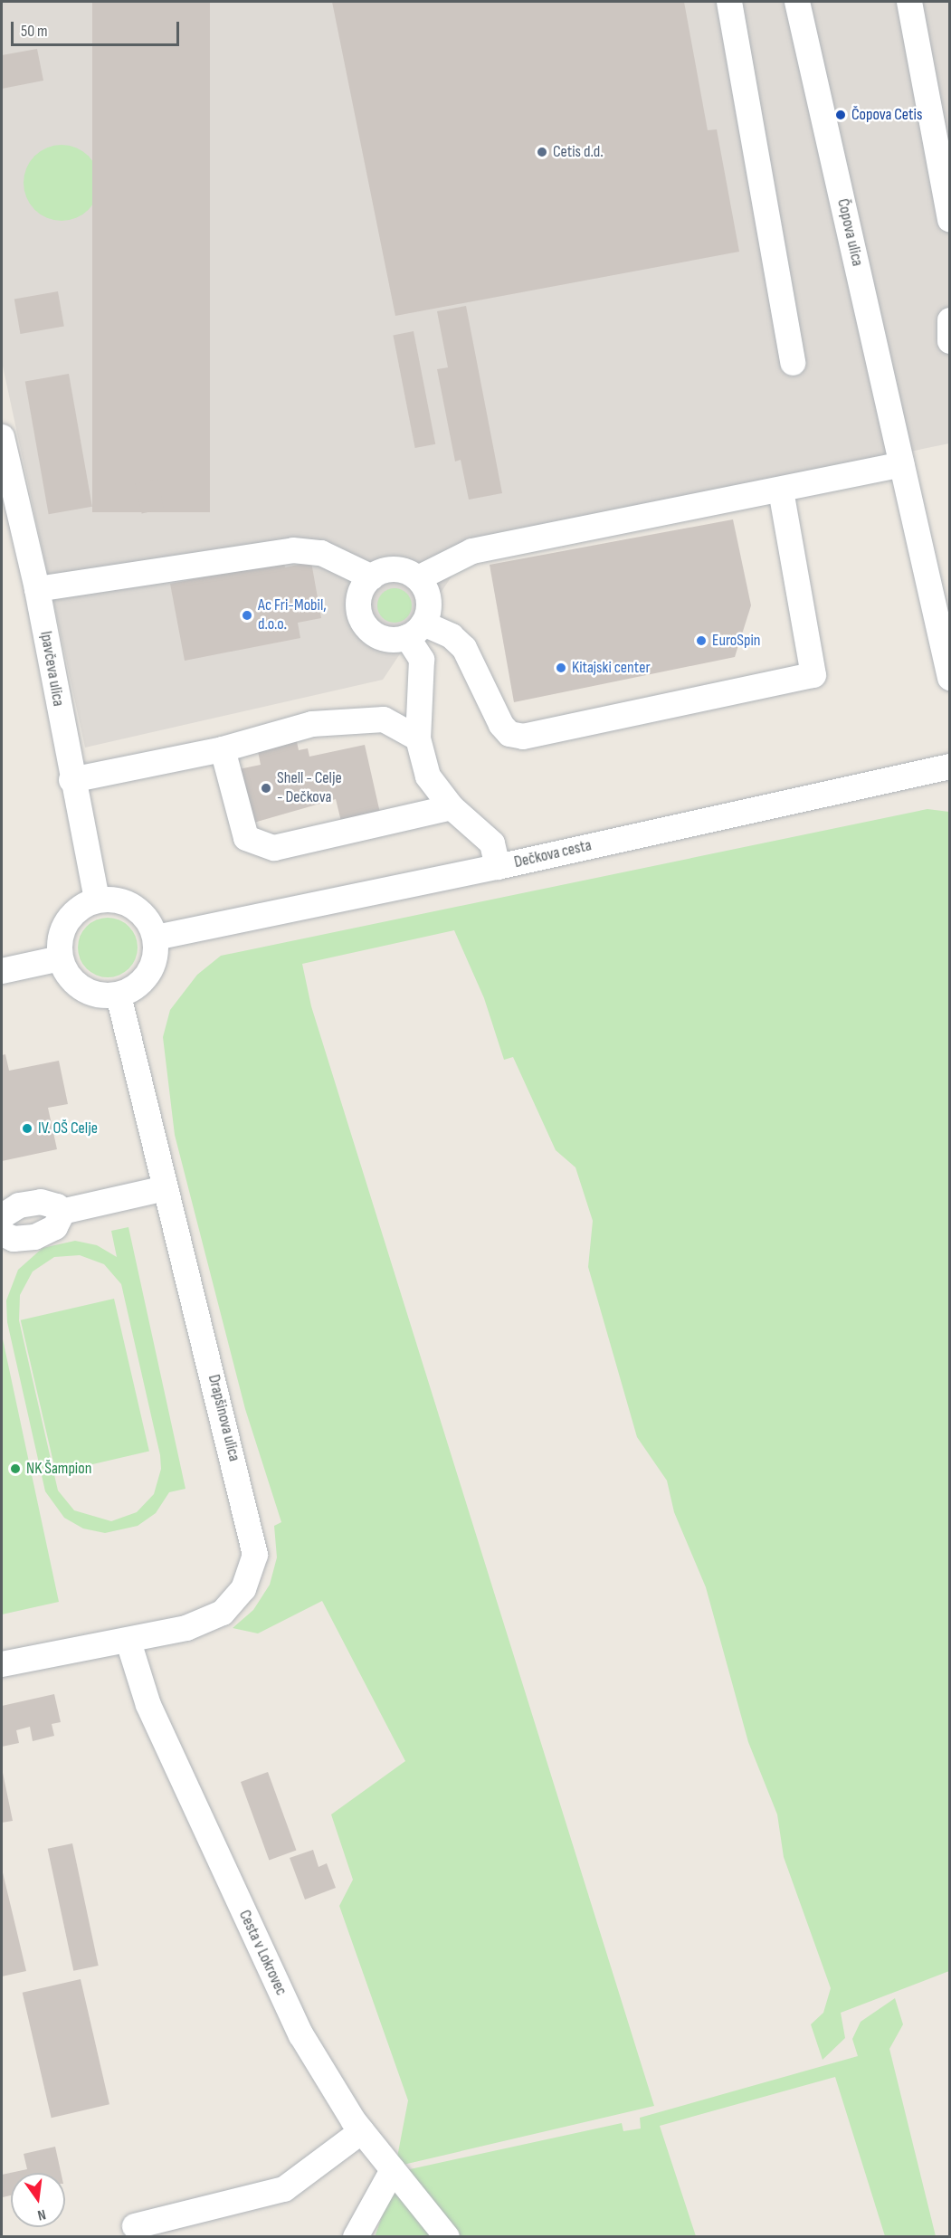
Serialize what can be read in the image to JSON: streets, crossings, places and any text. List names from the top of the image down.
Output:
{
  "streets": {
    "street": [
      "Čopova ulica",
      "Ipavčeva ulica",
      "Dečkova cesta",
      "Drapšinova ulica",
      "Cesta v Lokrovec"
    ]
  },
  "crossings": [
    ["Ipavčeva ulica", "Dečkova cesta"],
    ["Ipavčeva ulica", "Drapšinova ulica"],
    ["Dečkova cesta", "Drapšinova ulica"],
    ["Drapšinova ulica", "Cesta v Lokrovec"]
  ],
  "places": [
    "Čopova Cetis",
    "Cetis d.d.",
    "Ac Fri-Mobil, d.o.o.",
    "EuroSpin",
    "Kitajski center",
    "Shell - Celje - Dečkova",
    "IV. OŠ Celje",
    "NK Šampion"
  ],
  "scale_bar": "50 m",
  "north": "bottom"
}
